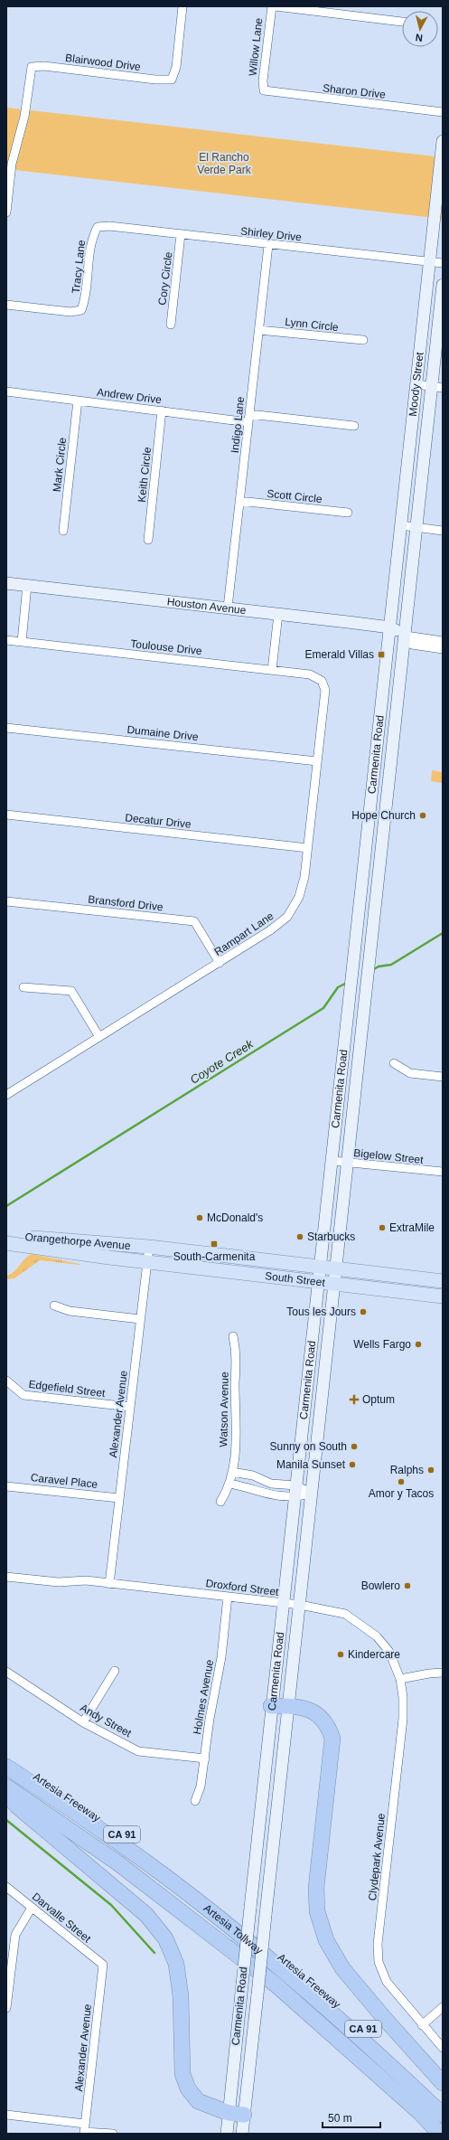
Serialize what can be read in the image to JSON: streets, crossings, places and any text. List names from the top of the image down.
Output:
{
  "streets": {
    "highway": ["Artesia Freeway", "CA 91", "Artesia Tollway"],
    "main road": [
      "Moody Street",
      "Houston Avenue",
      "Carmenita Road",
      "Orangethorpe Avenue",
      "South Street"
    ],
    "street": [
      "Willow Lane",
      "Blairwood Drive",
      "Sharon Drive",
      "Shirley Drive",
      "Tracy Lane",
      "Cory Circle",
      "Lynn Circle",
      "Andrew Drive",
      "Indigo Lane",
      "Mark Circle",
      "Keith Circle",
      "Scott Circle",
      "Toulouse Drive",
      "Dumaine Drive",
      "Decatur Drive",
      "Bransford Drive",
      "Rampart Lane",
      "Bigelow Street",
      "Edgefield Street",
      "Watson Avenue",
      "Alexander Avenue",
      "Caravel Place",
      "Droxford Street",
      "Holmes Avenue",
      "Andy Street",
      "Clydepark Avenue",
      "Darvalle Street"
    ]
  },
  "crossings": [
    ["Willow Lane", "Sharon Drive"],
    ["Shirley Drive", "Tracy Lane"],
    ["Shirley Drive", "Cory Circle"],
    ["Shirley Drive", "Moody Street"],
    ["Shirley Drive", "Indigo Lane"],
    ["Lynn Circle", "Indigo Lane"],
    ["Moody Street", "Houston Avenue"],
    ["Moody Street", "Carmenita Road"],
    ["Andrew Drive", "Indigo Lane"],
    ["Andrew Drive", "Mark Circle"],
    ["Andrew Drive", "Keith Circle"],
    ["Indigo Lane", "Scott Circle"],
    ["Indigo Lane", "Houston Avenue"],
    ["Houston Avenue", "Carmenita Road"],
    ["Toulouse Drive", "Rampart Lane"],
    ["Dumaine Drive", "Rampart Lane"],
    ["Carmenita Road", "Bigelow Street"],
    ["Carmenita Road", "South Street"],
    ["Carmenita Road", "Droxford Street"],
    ["Decatur Drive", "Rampart Lane"],
    ["Bransford Drive", "Rampart Lane"],
    ["Orangethorpe Avenue", "South Street"],
    ["Orangethorpe Avenue", "Alexander Avenue"],
    ["South Street", "Alexander Avenue"],
    ["Edgefield Street", "Alexander Avenue"],
    ["Alexander Avenue", "Caravel Place"],
    ["Alexander Avenue", "Droxford Street"],
    ["Alexander Avenue", "Darvalle Street"],
    ["Droxford Street", "Holmes Avenue"],
    ["Droxford Street", "Clydepark Avenue"],
    ["Holmes Avenue", "Andy Street"]
  ],
  "water": ["Coyote Creek"],
  "parks": ["El Rancho Verde Park"],
  "places": {
    "transit": ["Emerald Villas", "South-Carmenita"],
    "other": [
      "Hope Church",
      "McDonald's",
      "ExtraMile",
      "Starbucks",
      "Tous les Jours",
      "Wells Fargo",
      "Sunny on South",
      "Manila Sunset",
      "Ralphs",
      "Amor y Tacos",
      "Bowlero",
      "Kindercare"
    ],
    "health": ["Optum"]
  },
  "scale_bar": "50 m",
  "north": "bottom"
}
